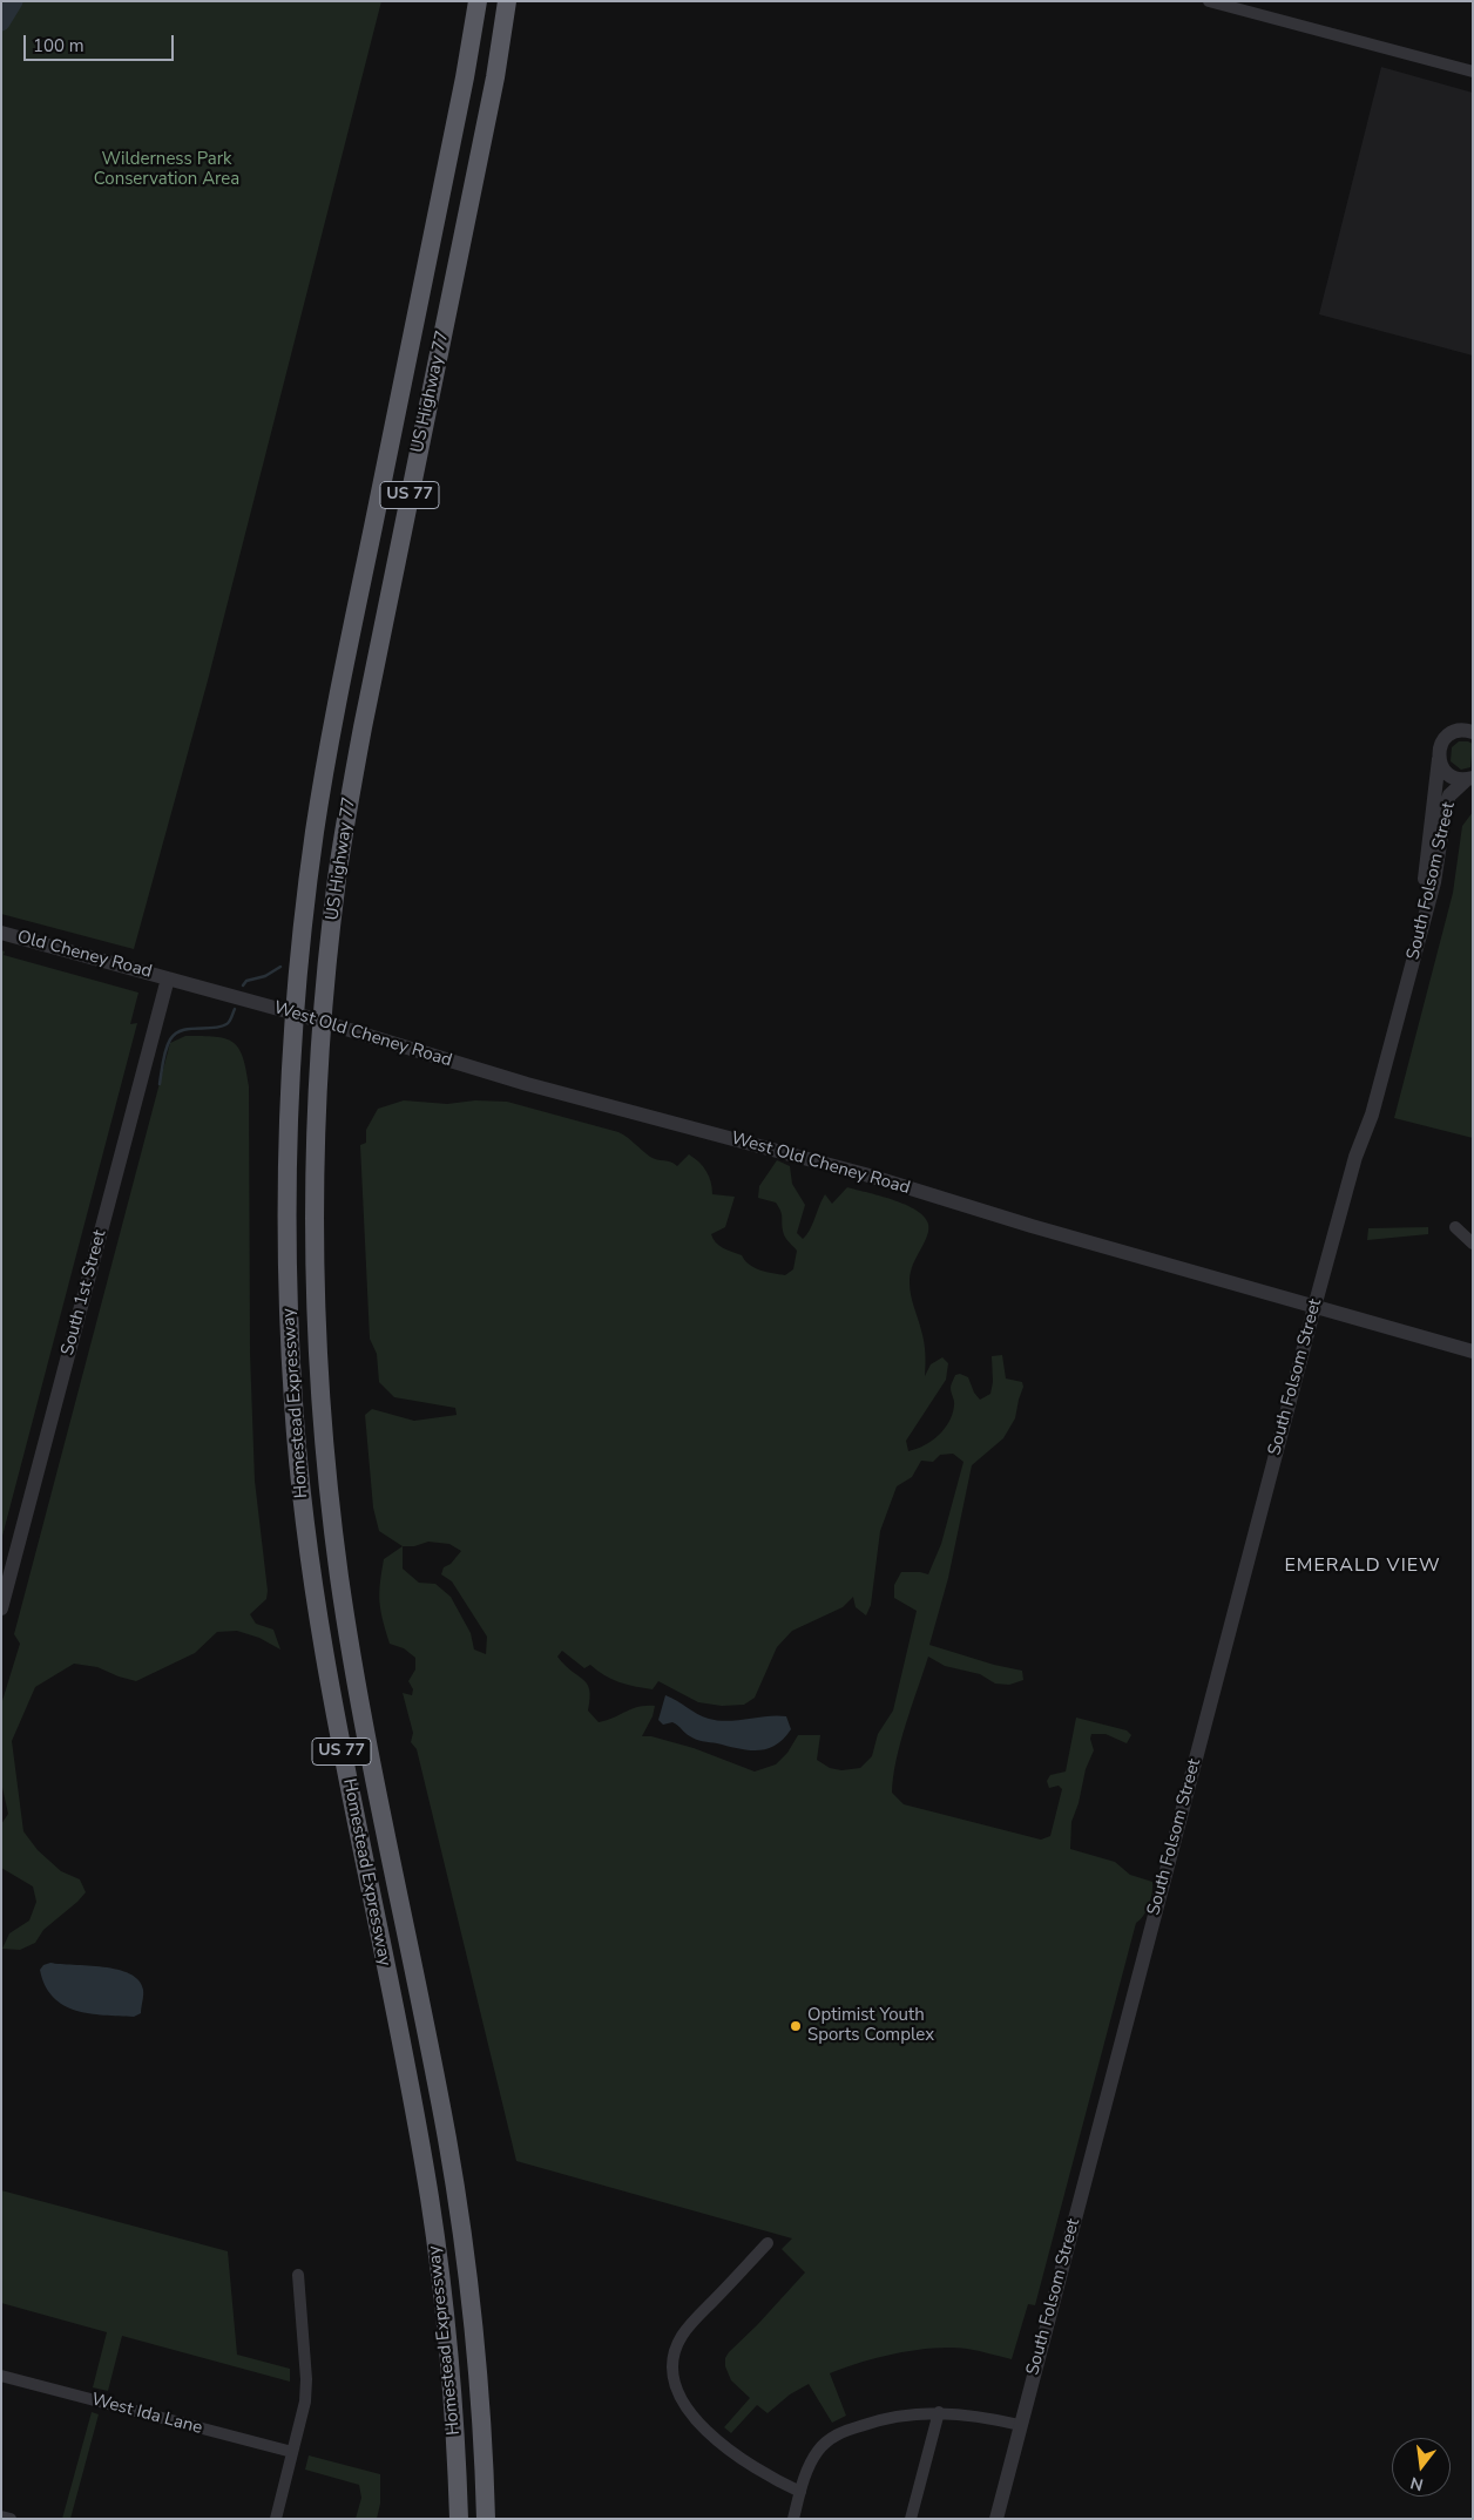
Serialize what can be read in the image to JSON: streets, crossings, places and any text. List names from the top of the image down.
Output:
{
  "streets": {
    "highway": ["US Highway 77", "US 77", "Homestead Expressway"],
    "street": [
      "South Folsom Street",
      "Old Cheney Road",
      "West Old Cheney Road",
      "South 1st Street",
      "West Ida Lane"
    ]
  },
  "crossings": [
    ["US Highway 77", "Homestead Expressway"],
    ["South Folsom Street", "West Old Cheney Road"],
    ["Old Cheney Road", "West Old Cheney Road"],
    ["Old Cheney Road", "South 1st Street"],
    ["West Old Cheney Road", "South 1st Street"],
    ["West Old Cheney Road", "Homestead Expressway"]
  ],
  "districts": ["EMERALD VIEW"],
  "parks": ["Wilderness Park Conservation Area"],
  "places": ["Optimist Youth Sports Complex"],
  "scale_bar": "100 m",
  "north": "bottom"
}
